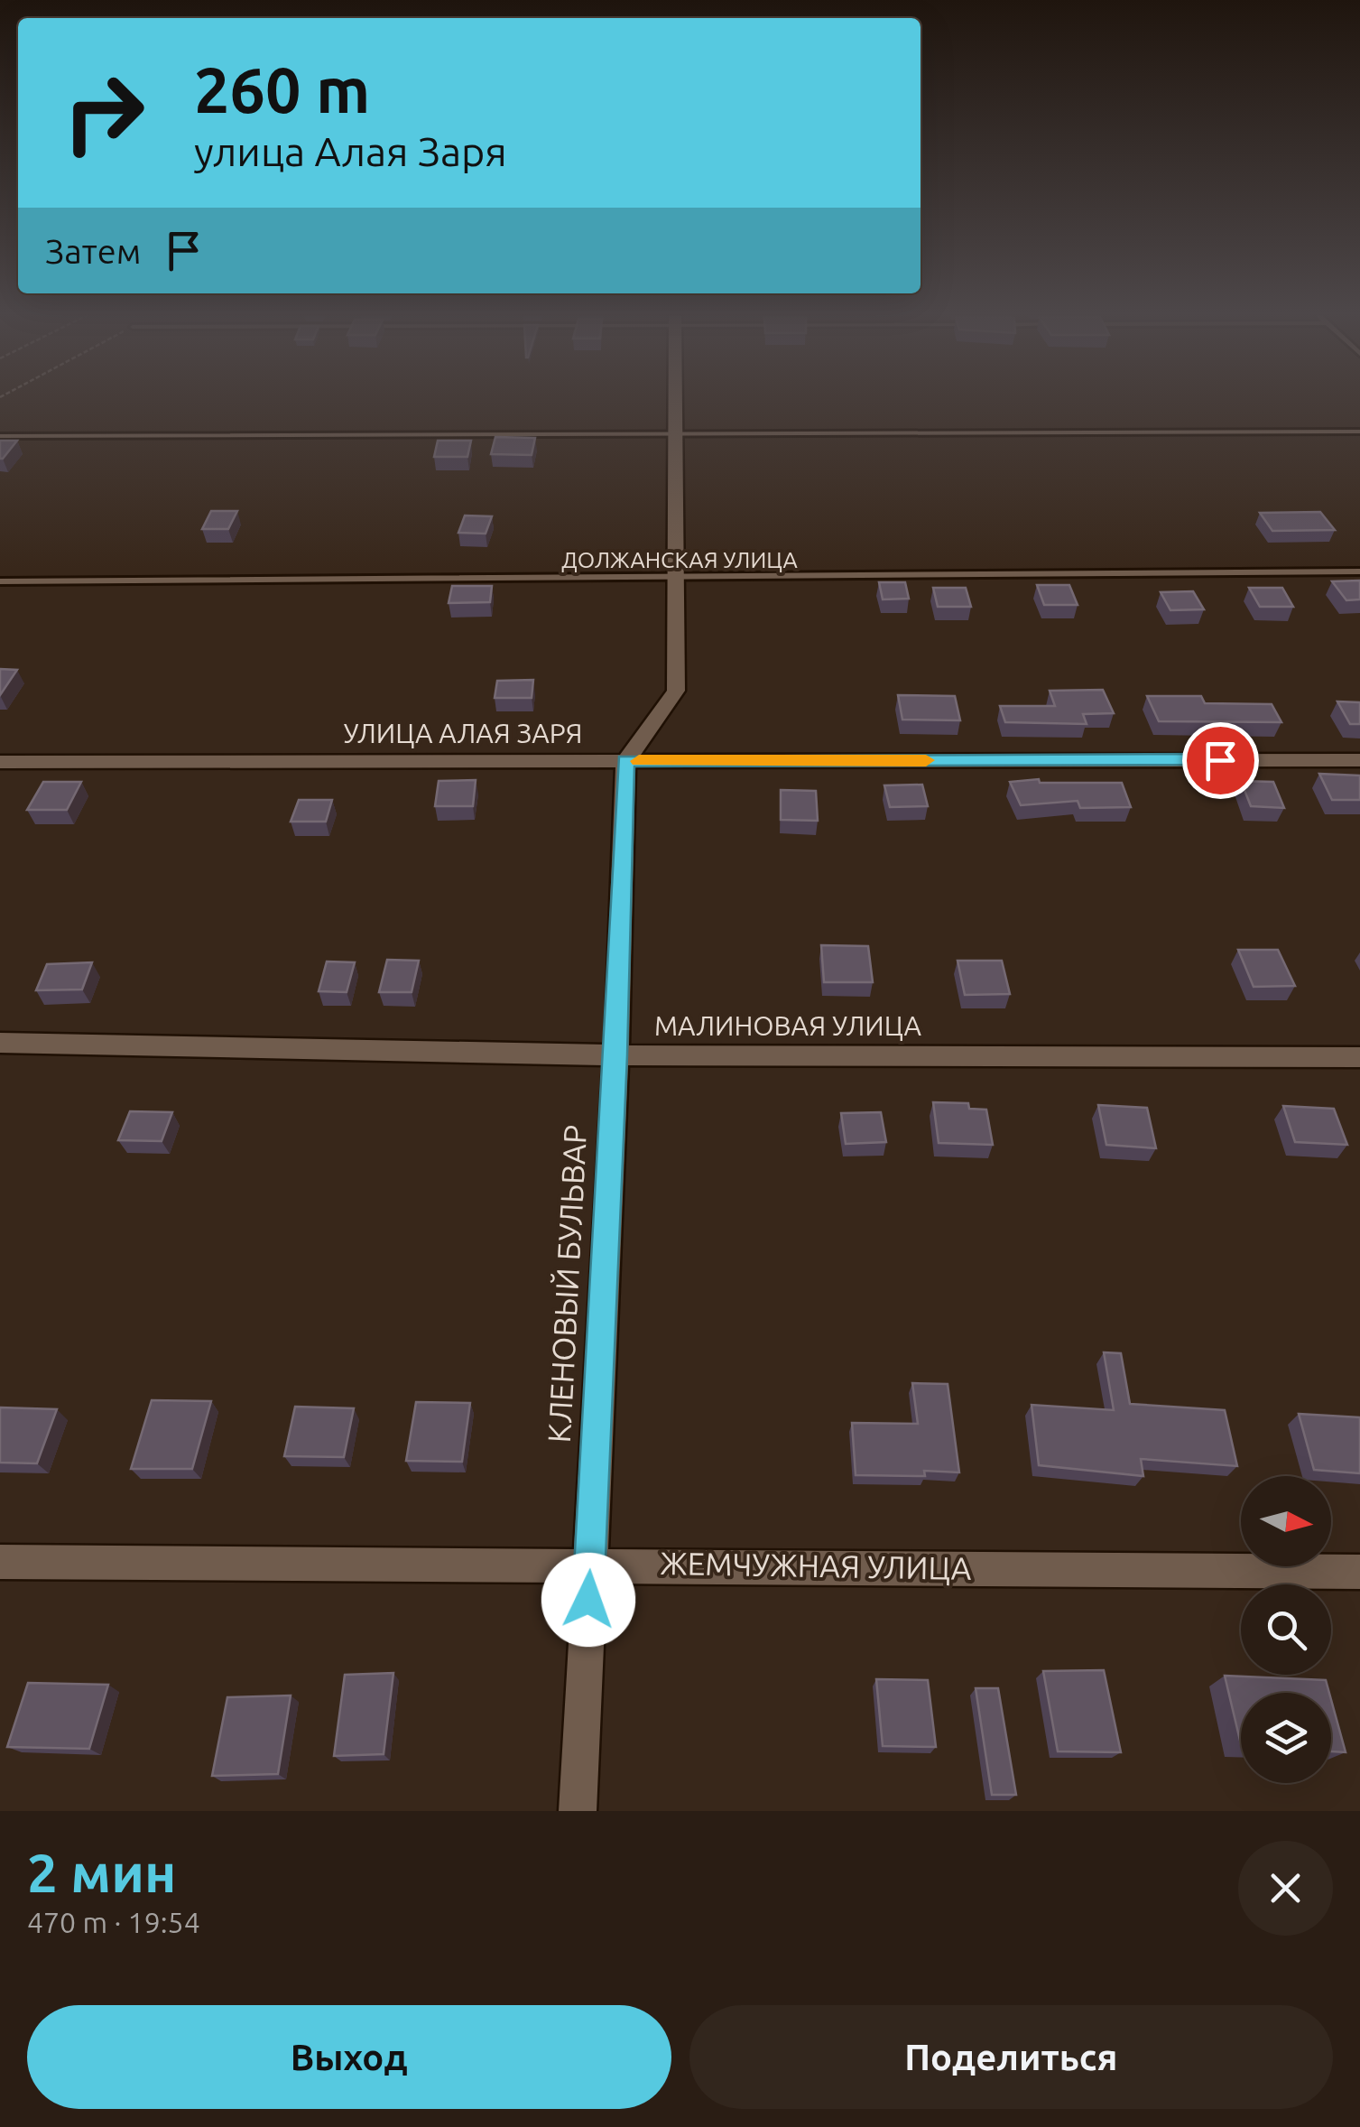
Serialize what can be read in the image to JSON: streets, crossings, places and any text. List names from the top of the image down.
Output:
{
  "streets": {
    "street": [
      "УЛИЦА АЛАЯ ЗАРЯ",
      "МАЛИНОВАЯ УЛИЦА",
      "КЛЕНОВЫЙ БУЛЬВАР",
      "ЖЕМЧУЖНАЯ УЛИЦА"
    ],
    "lane": ["ДОЛЖАНСКАЯ УЛИЦА"]
  },
  "crossings": [
    ["УЛИЦА АЛАЯ ЗАРЯ", "КЛЕНОВЫЙ БУЛЬВАР"],
    ["МАЛИНОВАЯ УЛИЦА", "КЛЕНОВЫЙ БУЛЬВАР"],
    ["КЛЕНОВЫЙ БУЛЬВАР", "ЖЕМЧУЖНАЯ УЛИЦА"]
  ],
  "north": "right",
  "page": {
    "turn": ["260 m", "улица Алая Заря"],
    "then": "Затем",
    "heading": ["2 мин", "470 m · 19:54"],
    "buttons": ["Выход", "Поделиться"]
  }
}
